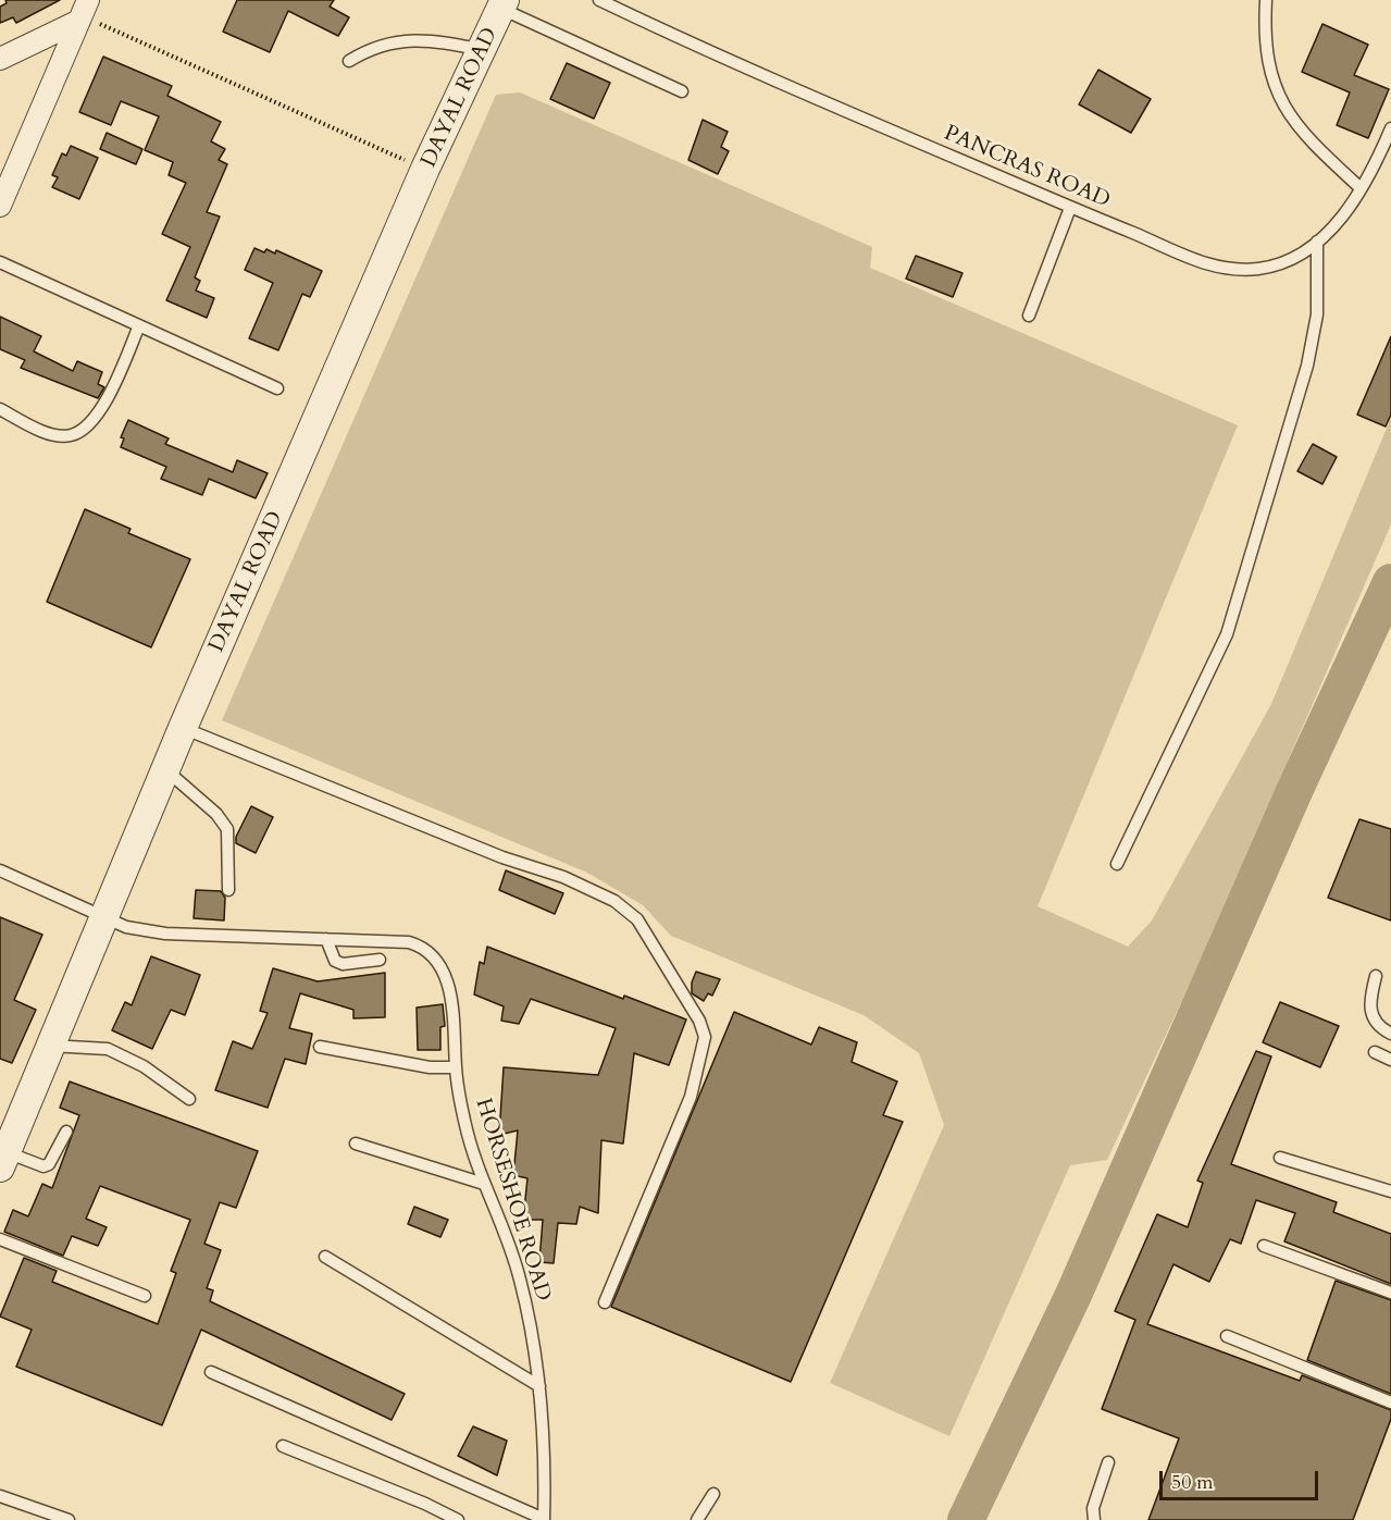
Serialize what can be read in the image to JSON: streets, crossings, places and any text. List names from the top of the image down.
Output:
{
  "streets": {
    "street": ["DAYAL ROAD"],
    "lane": ["PANCRAS ROAD", "HORSESHOE ROAD"]
  },
  "crossings": [
    ["DAYAL ROAD", "HORSESHOE ROAD"]
  ],
  "scale_bar": "50 m"
}
